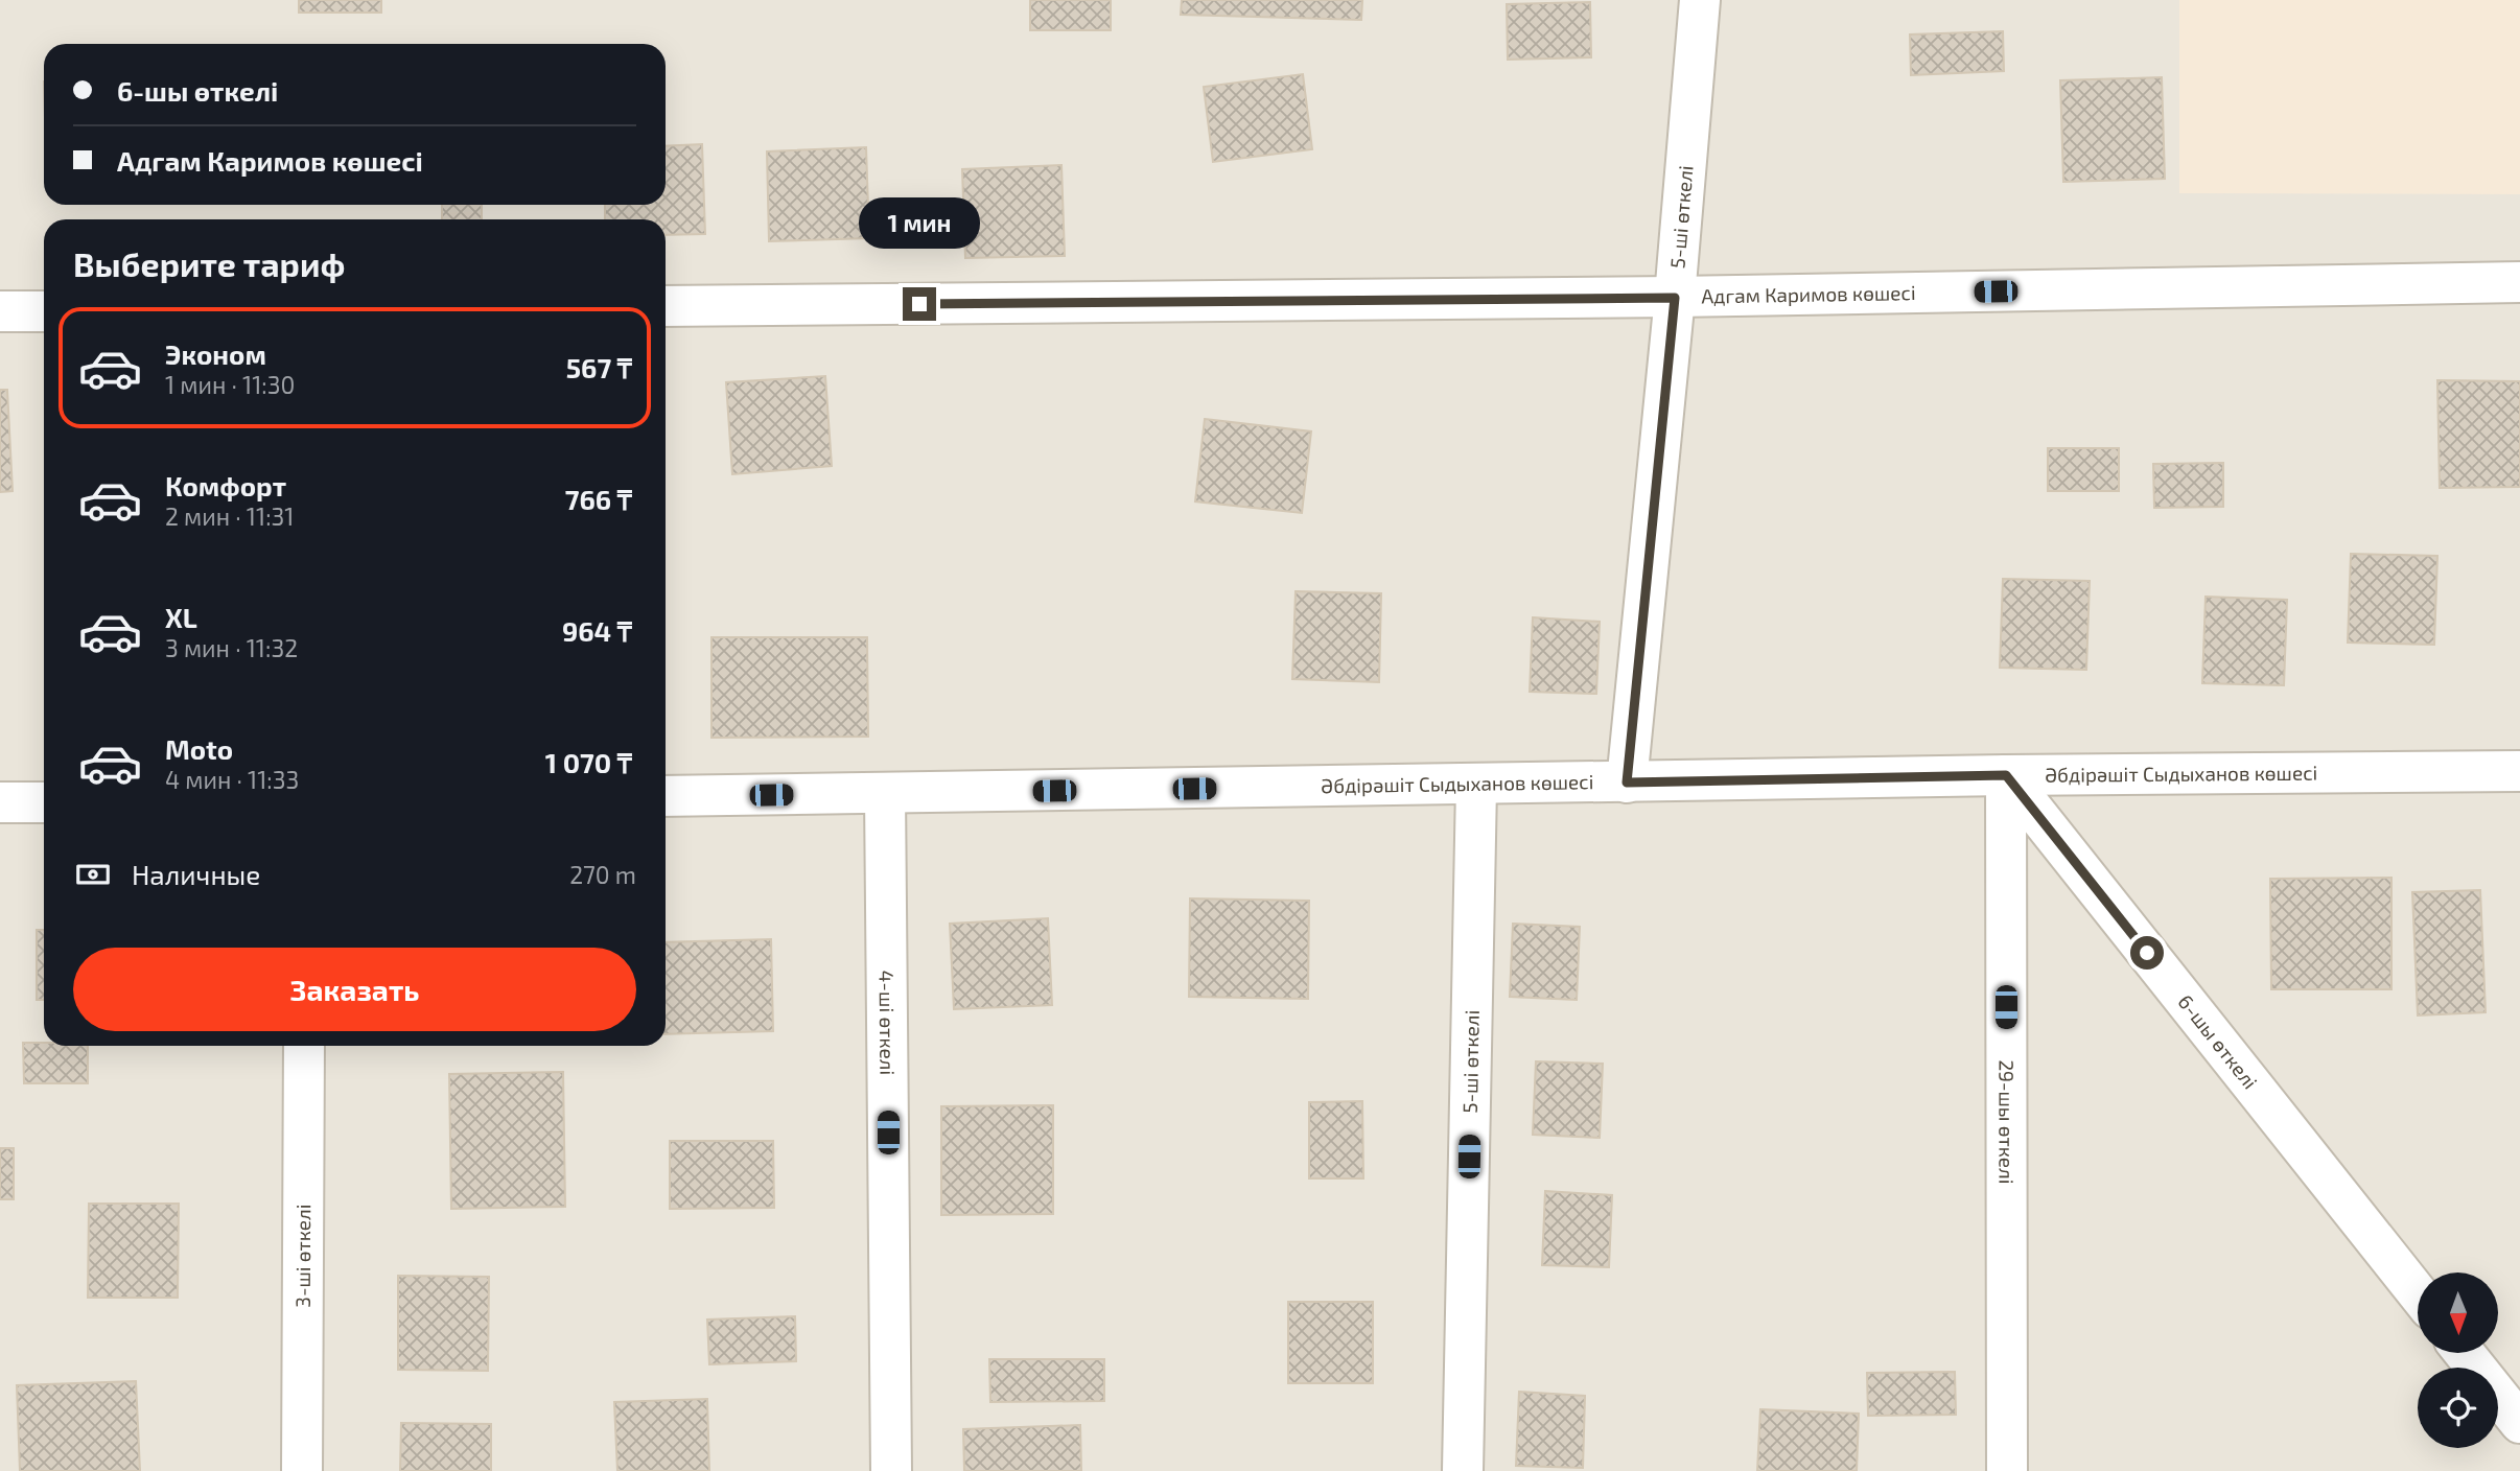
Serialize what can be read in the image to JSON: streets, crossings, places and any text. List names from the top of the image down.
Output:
{
  "streets": {
    "street": [
      "5-ші өткелі",
      "Адгам Каримов көшесі",
      "Әбдірәшіт Сыдыханов көшесі",
      "4-ші өткелі",
      "6-шы өткелі",
      "29-шы өткелі",
      "3-ші өткелі"
    ]
  },
  "crossings": [
    ["5-ші өткелі", "Адгам Каримов көшесі"],
    ["5-ші өткелі", "Әбдірәшіт Сыдыханов көшесі"],
    ["Әбдірәшіт Сыдыханов көшесі", "4-ші өткелі"],
    ["Әбдірәшіт Сыдыханов көшесі", "6-шы өткелі"],
    ["Әбдірәшіт Сыдыханов көшесі", "29-шы өткелі"],
    ["6-шы өткелі", "29-шы өткелі"]
  ],
  "north": "bottom",
  "page": {
    "banner": ["6-шы өткелі", "Адгам Каримов көшесі"],
    "bubble": "1 мин",
    "heading": "Выберите тариф",
    "list": [
      {
        "name": "Эконом",
        "note": "1 мин · 11:30",
        "value": "567 ₸"
      },
      {
        "name": "Комфорт",
        "note": "2 мин · 11:31",
        "value": "766 ₸"
      },
      {
        "name": "XL",
        "note": "3 мин · 11:32",
        "value": "964 ₸"
      },
      {
        "name": "Moto",
        "note": "4 мин · 11:33",
        "value": "1 070 ₸"
      }
    ],
    "pay": ["Наличные", "270 m"],
    "buttons": "Заказать"
  }
}
